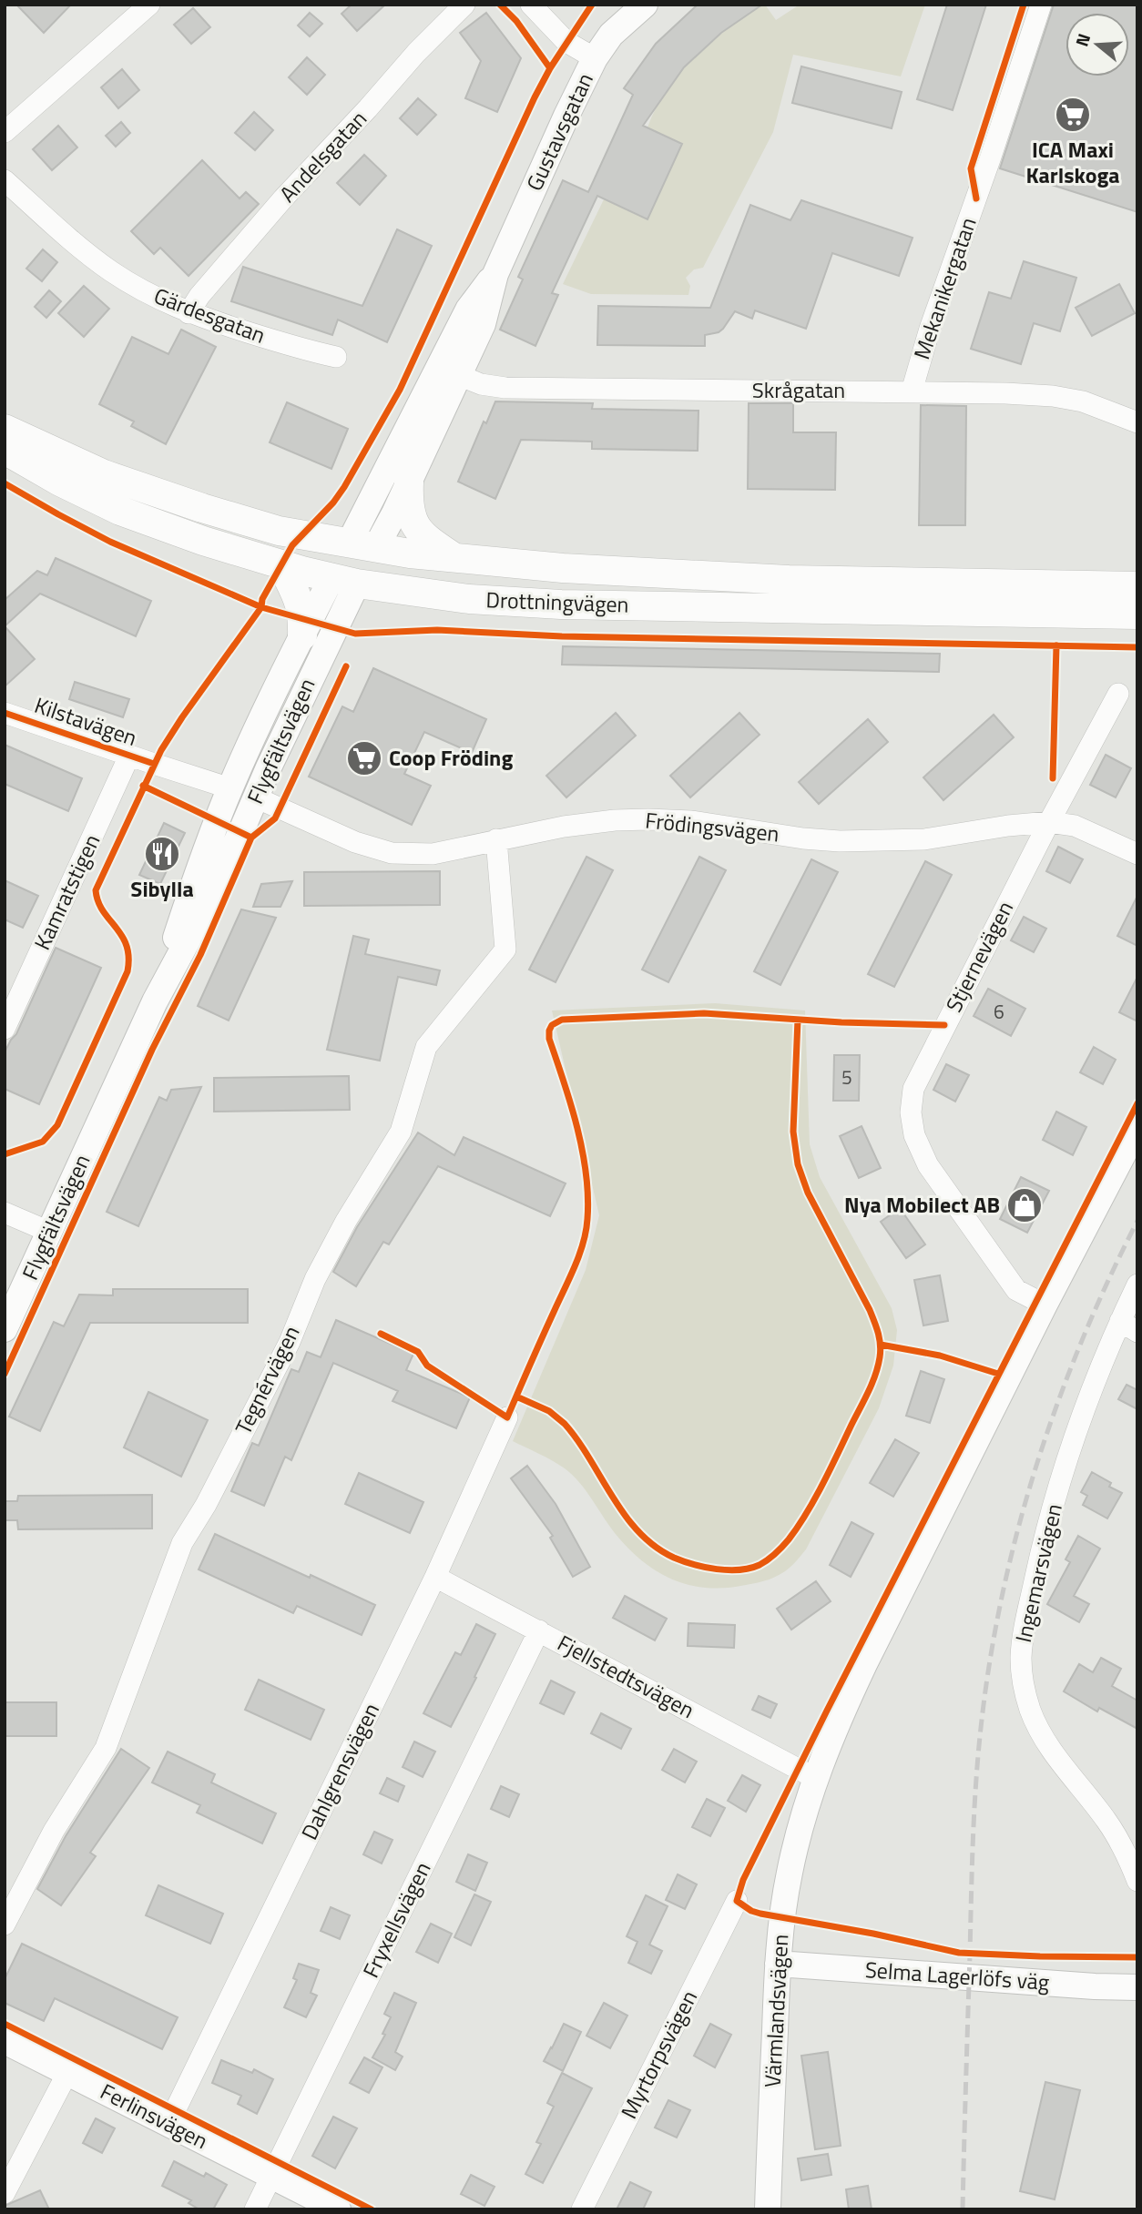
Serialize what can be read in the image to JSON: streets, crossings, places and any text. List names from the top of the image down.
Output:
{
  "streets": {
    "main road": ["Drottningvägen"],
    "street": [
      "Gustavsgatan",
      "Andelsgatan",
      "Mekanikergatan",
      "Gärdesgatan",
      "Skrågatan",
      "Kilstavägen",
      "Flygfältsvägen",
      "Frödingsvägen",
      "Kamratstigen",
      "Stjernevägen",
      "Tegnérvägen",
      "Ingemarsvägen",
      "Fjellstedtsvägen",
      "Dahlgrensvägen",
      "Fryxellsvägen",
      "Selma Lagerlöfs väg",
      "Värmlandsvägen",
      "Myrtorpsvägen",
      "Ferlinsvägen"
    ]
  },
  "crossings": [
    ["Gustavsgatan", "Skrågatan"],
    ["Gustavsgatan", "Drottningvägen"],
    ["Andelsgatan", "Gärdesgatan"],
    ["Mekanikergatan", "Skrågatan"],
    ["Drottningvägen", "Flygfältsvägen"],
    ["Kilstavägen", "Flygfältsvägen"],
    ["Kilstavägen", "Kamratstigen"],
    ["Flygfältsvägen", "Frödingsvägen"],
    ["Frödingsvägen", "Stjernevägen"],
    ["Frödingsvägen", "Tegnérvägen"],
    ["Stjernevägen", "Värmlandsvägen"],
    ["Fjellstedtsvägen", "Dahlgrensvägen"],
    ["Fjellstedtsvägen", "Fryxellsvägen"],
    ["Fjellstedtsvägen", "Värmlandsvägen"],
    ["Dahlgrensvägen", "Ferlinsvägen"],
    ["Fryxellsvägen", "Ferlinsvägen"],
    ["Selma Lagerlöfs väg", "Värmlandsvägen"]
  ],
  "places": {
    "supermarket": ["ICA Maxi Karlskoga", "Coop Fröding"],
    "restaurant": ["Sibylla"],
    "shop": ["Nya Mobilect AB"]
  },
  "house_numbers": ["6", "5"],
  "north": "left"
}
